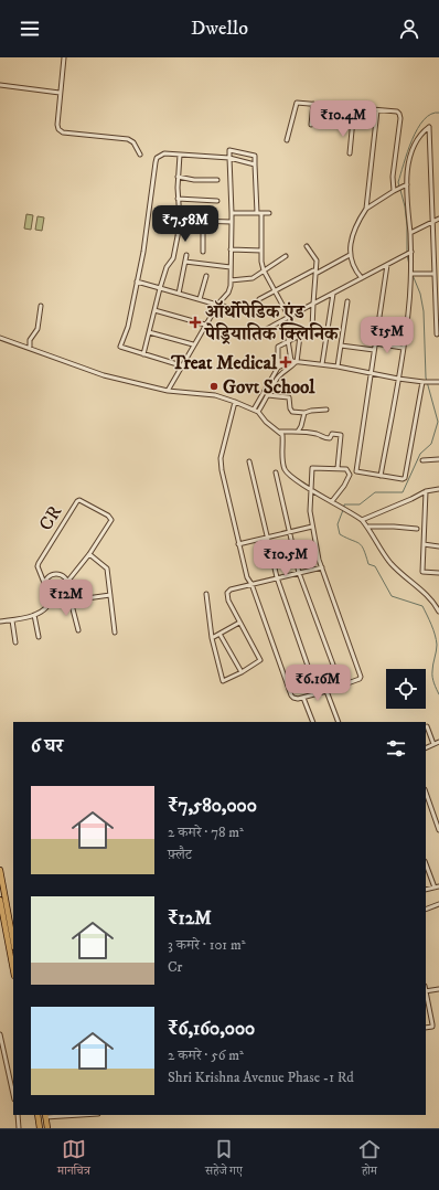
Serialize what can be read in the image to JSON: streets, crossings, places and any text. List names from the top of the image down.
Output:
{
  "streets": {
    "street": ["CR"]
  },
  "places": {
    "health": ["ऑर्थोपेडिक एंड पेड्रियातिक क्लिनिक", "Treat Medical"],
    "other": ["Govt School"]
  },
  "page": {
    "header": "Dwello",
    "price": [
      "₹10.4M",
      "₹7.58M",
      "₹15M",
      "₹10.5M",
      "₹12M",
      "₹6.16M"
    ],
    "heading": "6 घर",
    "list": [
      {
        "name": "₹7,580,000",
        "note": "2 कमरे · 78 m² · फ़्लैट"
      },
      {
        "name": "₹12M",
        "note": "3 कमरे · 101 m² · Cr"
      },
      {
        "name": "₹6,160,000",
        "note": "2 कमरे · 56 m² · Shri Krishna Avenue Phase -1 Rd"
      }
    ],
    "tabs": ["मानचित्र", "सहेजे गए", "होम"]
  }
}
